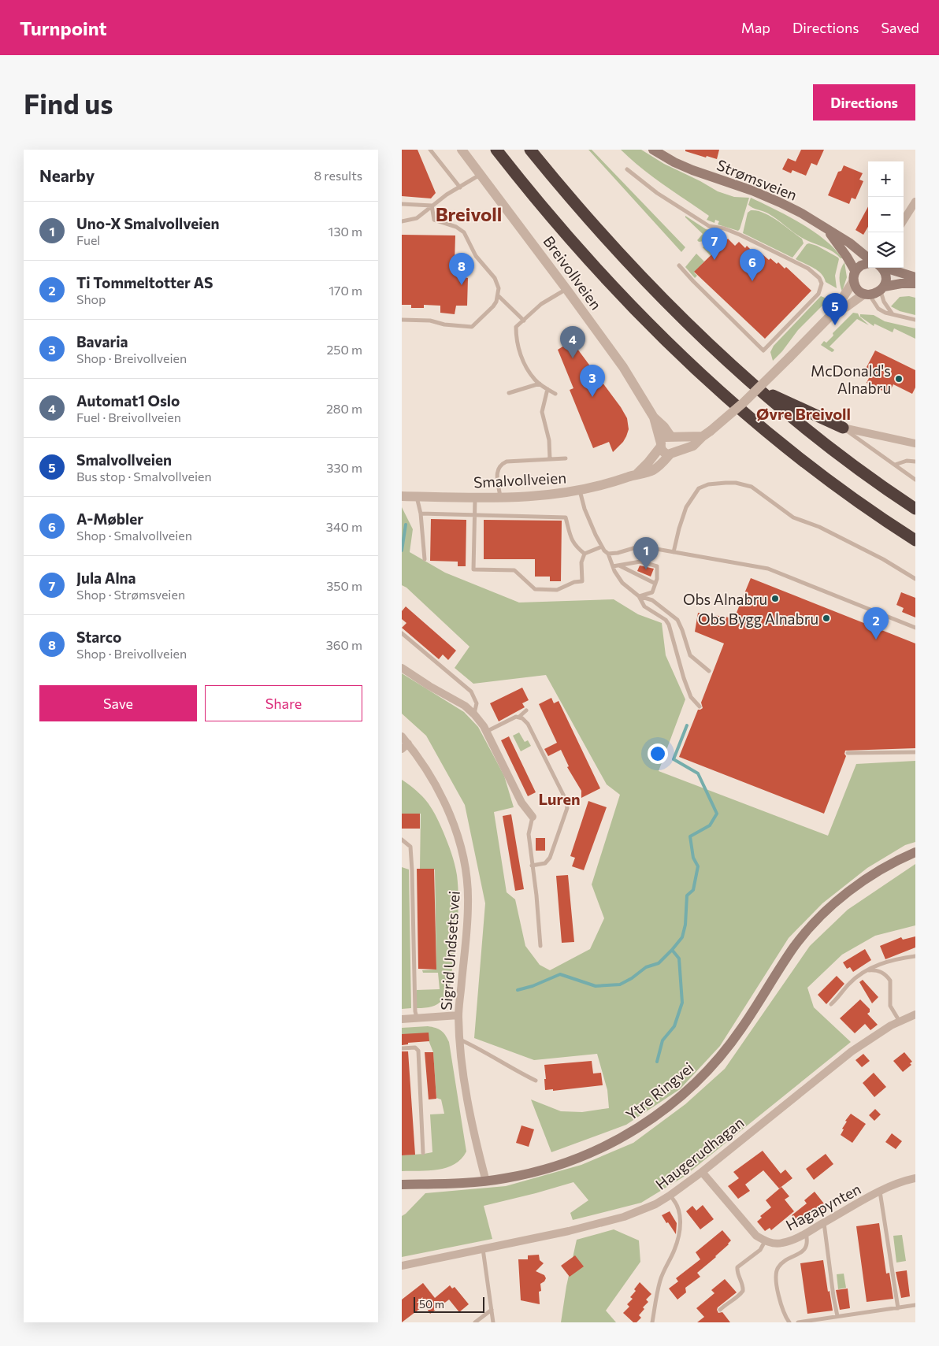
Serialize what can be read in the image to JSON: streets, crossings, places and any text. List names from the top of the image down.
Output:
{
  "streets": {
    "main road": ["Strømsveien", "Ytre Ringvei"],
    "street": [
      "Breivollveien",
      "Smalvollveien",
      "Sigrid Undsets vei",
      "Haugerudhagan",
      "Hagapynten"
    ]
  },
  "crossings": [
    ["Strømsveien", "Smalvollveien"],
    ["Breivollveien", "Smalvollveien"],
    ["Sigrid Undsets vei", "Ytre Ringvei"]
  ],
  "districts": ["Breivoll", "Øvre Breivoll", "Luren"],
  "places": ["McDonald's Alnabru", "Obs Alnabru", "Obs Bygg Alnabru"],
  "scale_bar": "50 m",
  "page": {
    "header": "Turnpoint",
    "nav": ["Map", "Directions", "Saved"],
    "buttons": [
      "Directions",
      ["Save", "Share"]
    ],
    "title": "Find us",
    "heading": ["Nearby", "8 results"],
    "map_buttons": ["+", "−"],
    "list": [
      {
        "mark": "1",
        "name": "Uno-X Smalvollveien",
        "note": "Fuel",
        "value": "130 m"
      },
      {
        "mark": "2",
        "name": "Ti Tommeltotter AS",
        "note": "Shop",
        "value": "170 m"
      },
      {
        "mark": "3",
        "name": "Bavaria",
        "note": "Shop · Breivollveien",
        "value": "250 m"
      },
      {
        "mark": "4",
        "name": "Automat1 Oslo",
        "note": "Fuel · Breivollveien",
        "value": "280 m"
      },
      {
        "mark": "5",
        "name": "Smalvollveien",
        "note": "Bus stop · Smalvollveien",
        "value": "330 m"
      },
      {
        "mark": "6",
        "name": "A-Møbler",
        "note": "Shop · Smalvollveien",
        "value": "340 m"
      },
      {
        "mark": "7",
        "name": "Jula Alna",
        "note": "Shop · Strømsveien",
        "value": "350 m"
      },
      {
        "mark": "8",
        "name": "Starco",
        "note": "Shop · Breivollveien",
        "value": "360 m"
      }
    ],
    "pins": [
      "7",
      "6",
      "8",
      "5",
      "4",
      "3",
      "1",
      "2"
    ],
    "scale": "50 m"
  }
}
